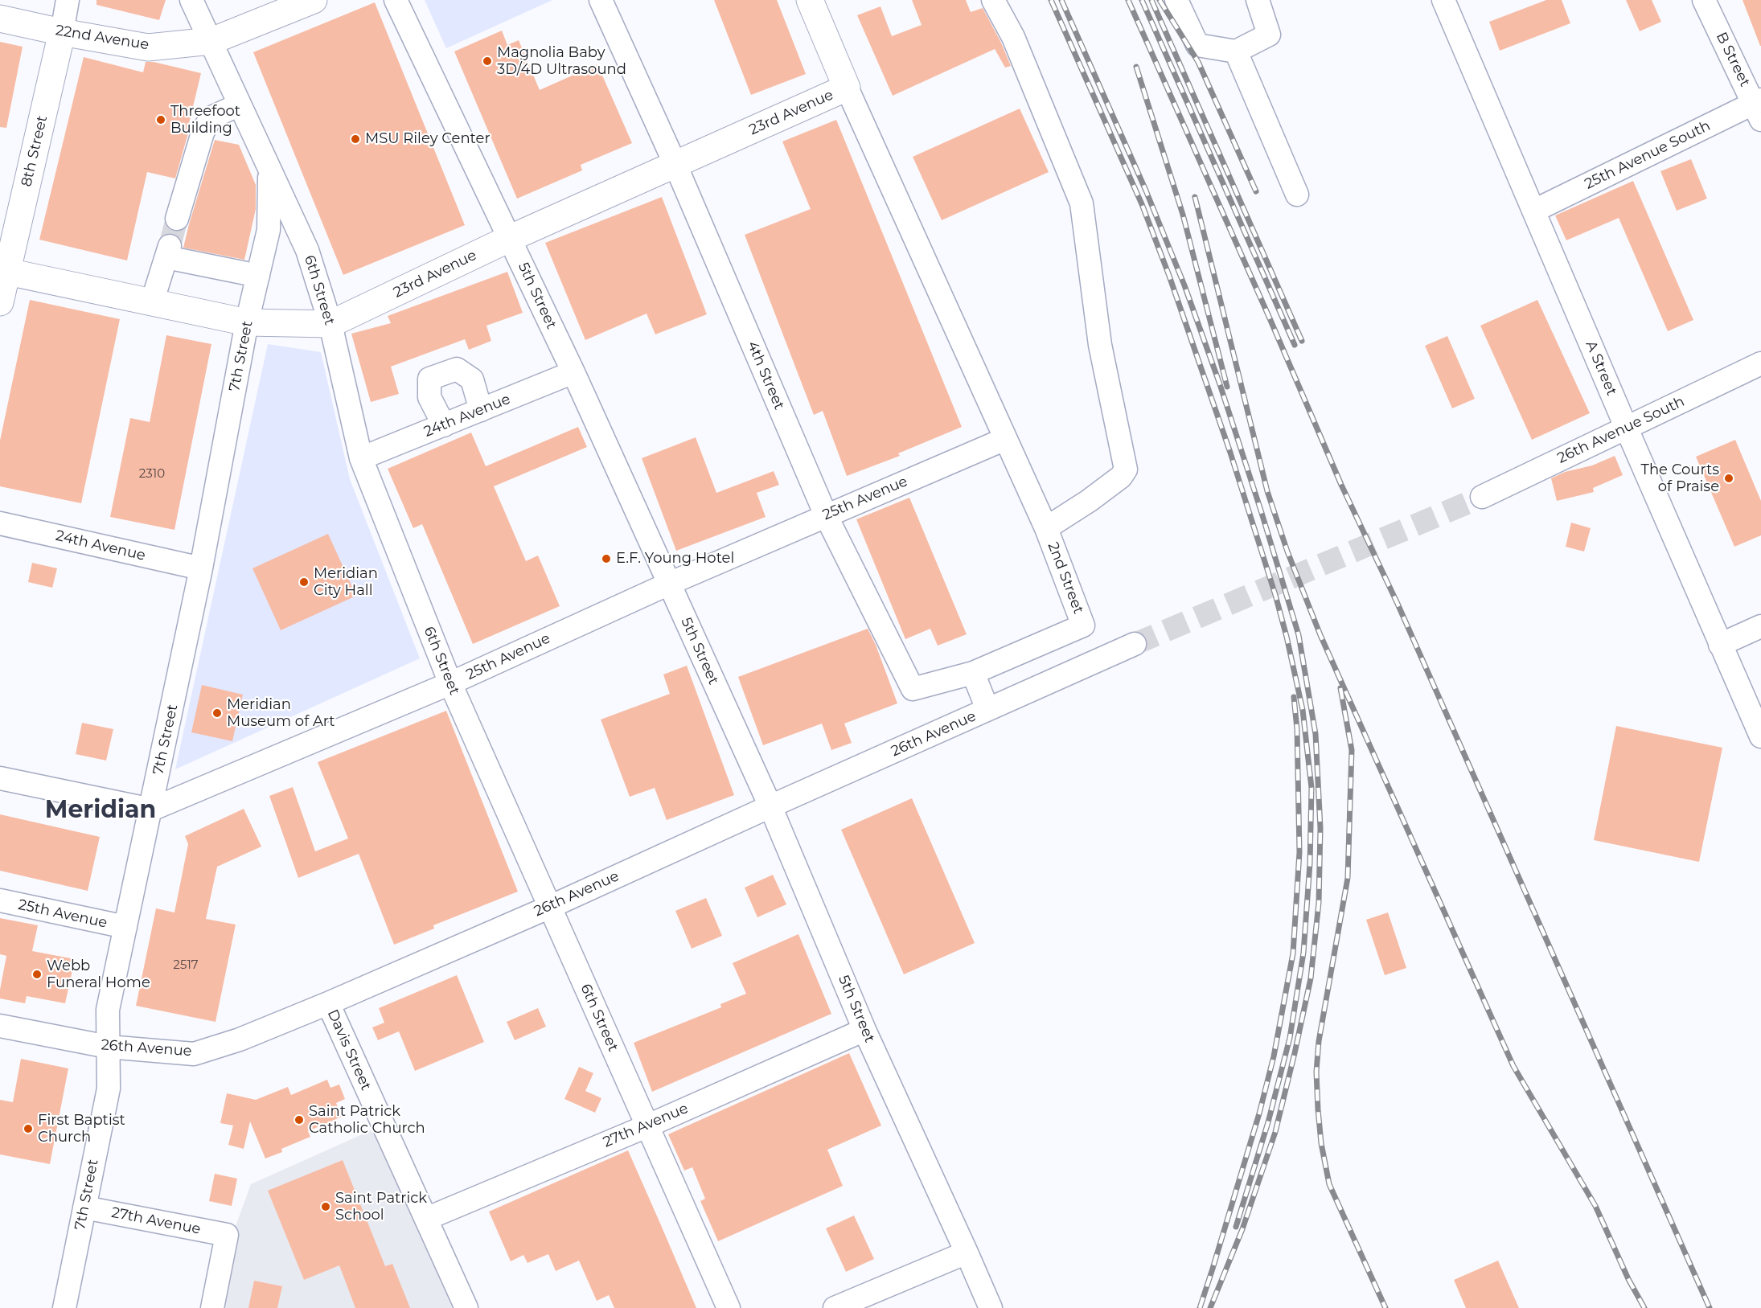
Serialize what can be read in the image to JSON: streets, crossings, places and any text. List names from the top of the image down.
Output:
{
  "streets": {
    "main road": ["22nd Avenue", "23rd Avenue", "8th Street"],
    "street": [
      "B Street",
      "25th Avenue South",
      "6th Street",
      "5th Street",
      "7th Street",
      "A Street",
      "4th Street",
      "24th Avenue",
      "26th Avenue South",
      "25th Avenue",
      "2nd Street",
      "26th Avenue",
      "Davis Street",
      "27th Avenue"
    ]
  },
  "crossings": [
    ["22nd Avenue", "8th Street"],
    ["22nd Avenue", "6th Street"],
    ["B Street", "25th Avenue South"],
    ["23rd Avenue", "8th Street"],
    ["23rd Avenue", "6th Street"],
    ["23rd Avenue", "5th Street"],
    ["23rd Avenue", "7th Street"],
    ["23rd Avenue", "4th Street"],
    ["23rd Avenue", "2nd Street"],
    ["25th Avenue South", "A Street"],
    ["6th Street", "7th Street"],
    ["6th Street", "24th Avenue"],
    ["6th Street", "25th Avenue"],
    ["6th Street", "26th Avenue"],
    ["6th Street", "27th Avenue"],
    ["5th Street", "24th Avenue"],
    ["5th Street", "25th Avenue"],
    ["5th Street", "26th Avenue"],
    ["5th Street", "27th Avenue"],
    ["7th Street", "24th Avenue"],
    ["7th Street", "25th Avenue"],
    ["7th Street", "26th Avenue"],
    ["7th Street", "27th Avenue"],
    ["A Street", "26th Avenue South"],
    ["4th Street", "25th Avenue"],
    ["4th Street", "2nd Street"],
    ["25th Avenue", "2nd Street"],
    ["26th Avenue", "Davis Street"],
    ["Davis Street", "27th Avenue"]
  ],
  "districts": ["Meridian"],
  "places": [
    "Magnolia Baby 3D/4D Ultrasound",
    "Threefoot Building",
    "MSU Riley Center",
    "The Courts of Praise",
    "E.F. Young Hotel",
    "Meridian City Hall",
    "Meridian Museum of Art",
    "Webb Funeral Home",
    "Saint Patrick Catholic Church",
    "First Baptist Church",
    "Saint Patrick School"
  ],
  "house_numbers": ["2310", "2517"]
}
